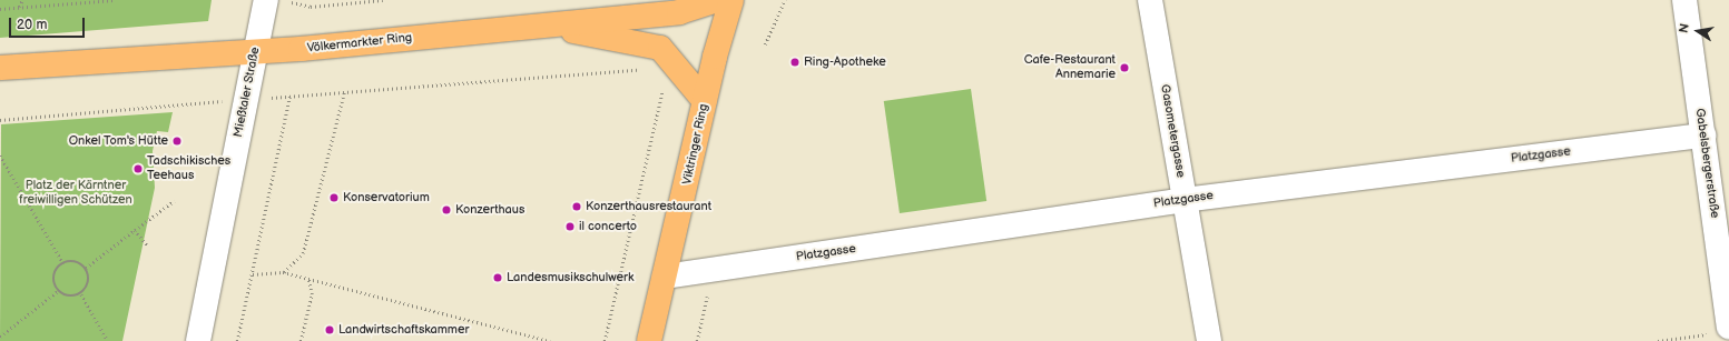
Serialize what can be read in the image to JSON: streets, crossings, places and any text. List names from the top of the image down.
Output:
{
  "streets": {
    "main road": ["Völkermarkter Ring", "Viktringer Ring"],
    "street": [
      "Mießtaler Straße",
      "Gasometergasse",
      "Platzgasse",
      "Gabelsbergerstraße"
    ]
  },
  "crossings": [
    ["Völkermarkter Ring", "Mießtaler Straße"],
    ["Gasometergasse", "Platzgasse"],
    ["Viktringer Ring", "Platzgasse"],
    ["Platzgasse", "Gabelsbergerstraße"]
  ],
  "parks": ["Platz der Kärntner freiwilligen Schützen"],
  "places": [
    "Ring-Apotheke",
    "Cafe-Restaurant Annemarie",
    "Onkel Tom's Hütte",
    "Tadschikisches Teehaus",
    "Konservatorium",
    "Konzerthausrestaurant",
    "Konzerthaus",
    "il concerto",
    "Landesmusikschulwerk",
    "Landwirtschaftskammer"
  ],
  "scale_bar": "20 m",
  "north": "left"
}
